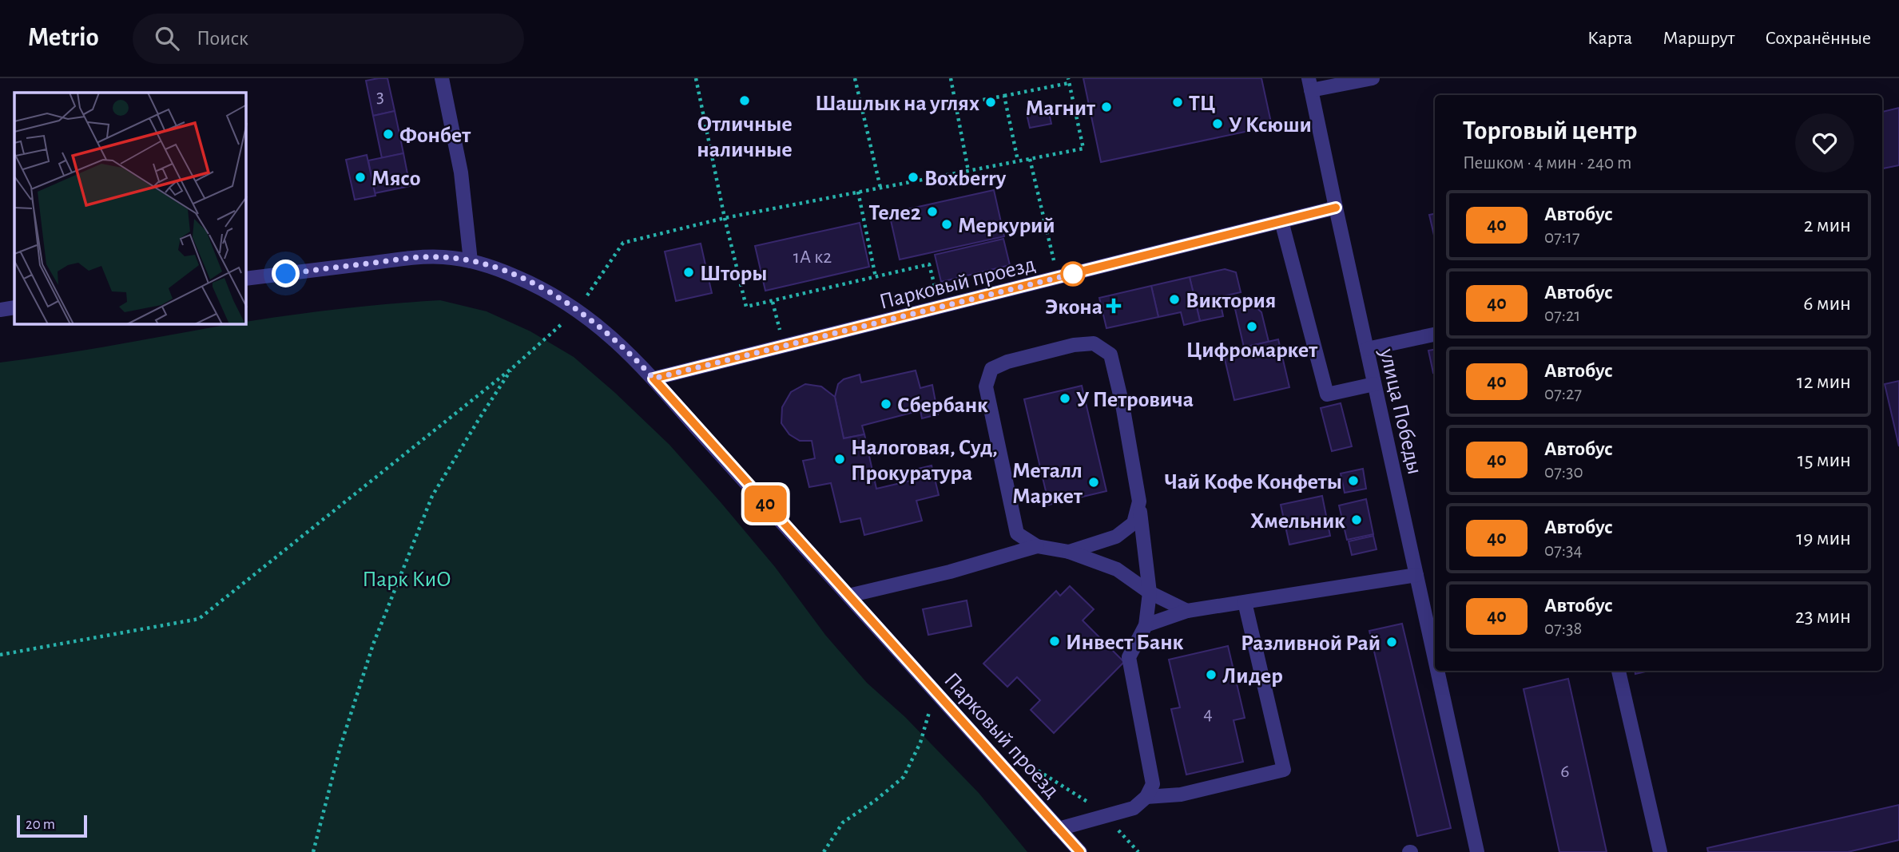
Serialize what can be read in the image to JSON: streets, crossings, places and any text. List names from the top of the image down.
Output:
{
  "streets": {
    "street": ["Парковый проезд", "улица Победы"]
  },
  "crossings": [
    ["Парковый проезд", "улица Победы"]
  ],
  "parks": ["Парк КиО"],
  "places": {
    "other": [
      "Отличные наличные",
      "Шашлык на углях",
      "ТЦ",
      "Магнит",
      "У Ксюши",
      "Фонбет",
      "Мясо",
      "Boxberry",
      "Теле2",
      "Меркурий",
      "Шторы",
      "Виктория",
      "Цифромаркет",
      "У Петровича",
      "Сбербанк",
      "Налоговая, Суд, Прокуратура",
      "Чай Кофе Конфеты",
      "Металл Маркет",
      "Хмельник",
      "Инвест Банк",
      "Разливной Рай",
      "Лидер"
    ],
    "health": ["Экона"]
  },
  "lines": ["bus line 40"],
  "house_numbers": [
    "3",
    "1А к2",
    "4",
    "6"
  ],
  "scale_bar": "20 m",
  "page": {
    "header": "Metrio",
    "search": "Поиск",
    "nav": ["Карта", "Маршрут", "Сохранённые"],
    "on_map": "40",
    "heading": ["Торговый центр", "Пешком · 4 мин · 240 m"],
    "list": [
      {
        "mark": "40",
        "name": "Автобус",
        "note": "07:17",
        "value": "2 мин"
      },
      {
        "mark": "40",
        "name": "Автобус",
        "note": "07:21",
        "value": "6 мин"
      },
      {
        "mark": "40",
        "name": "Автобус",
        "note": "07:27",
        "value": "12 мин"
      },
      {
        "mark": "40",
        "name": "Автобус",
        "note": "07:30",
        "value": "15 мин"
      },
      {
        "mark": "40",
        "name": "Автобус",
        "note": "07:34",
        "value": "19 мин"
      },
      {
        "mark": "40",
        "name": "Автобус",
        "note": "07:38",
        "value": "23 мин"
      }
    ],
    "scale": "20 m"
  }
}
